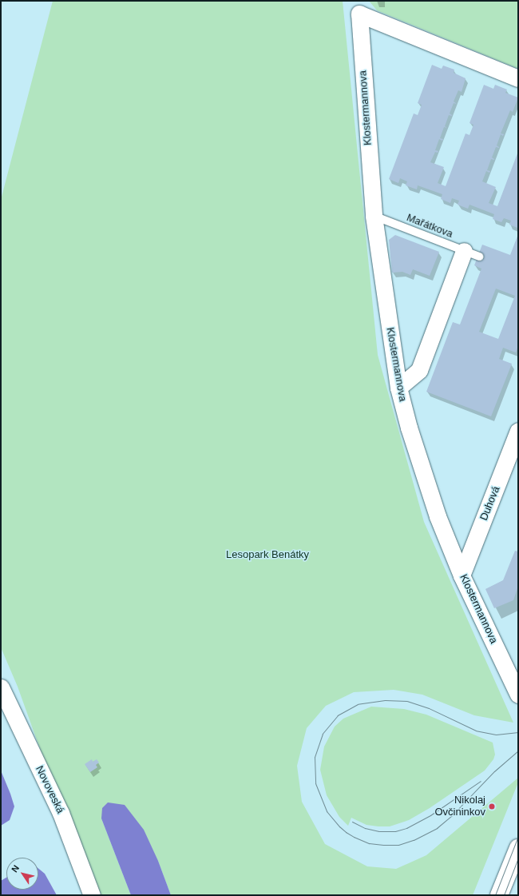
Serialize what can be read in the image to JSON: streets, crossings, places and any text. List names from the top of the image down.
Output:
{
  "streets": {
    "street": ["Klostermannova", "Duhová", "Novoveská"],
    "lane": ["Mařátkova"]
  },
  "crossings": [
    ["Klostermannova", "Mařátkova"],
    ["Klostermannova", "Duhová"]
  ],
  "parks": ["Lesopark Benátky"],
  "places": ["Nikolaj Ovčininkov"],
  "north": "top left"
}
